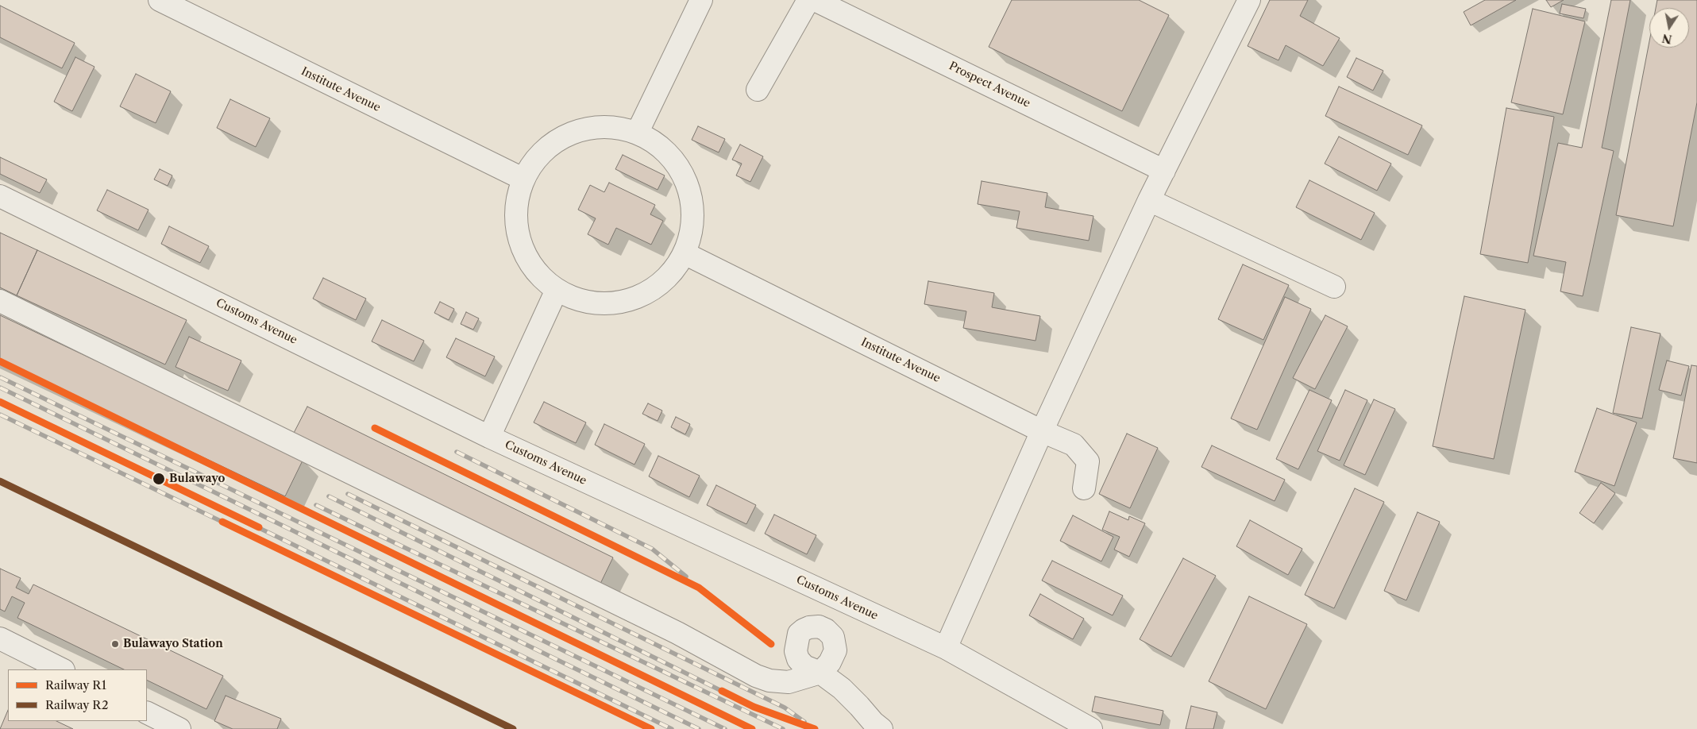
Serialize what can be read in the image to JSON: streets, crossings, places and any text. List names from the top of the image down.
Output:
{
  "streets": {
    "street": ["Prospect Avenue", "Institute Avenue", "Customs Avenue"]
  },
  "places": ["Bulawayo", "Bulawayo Station"],
  "lines": ["rail line R1", "rail line R2"],
  "legend": ["Railway R1", "Railway R2"],
  "north": "bottom"
}
